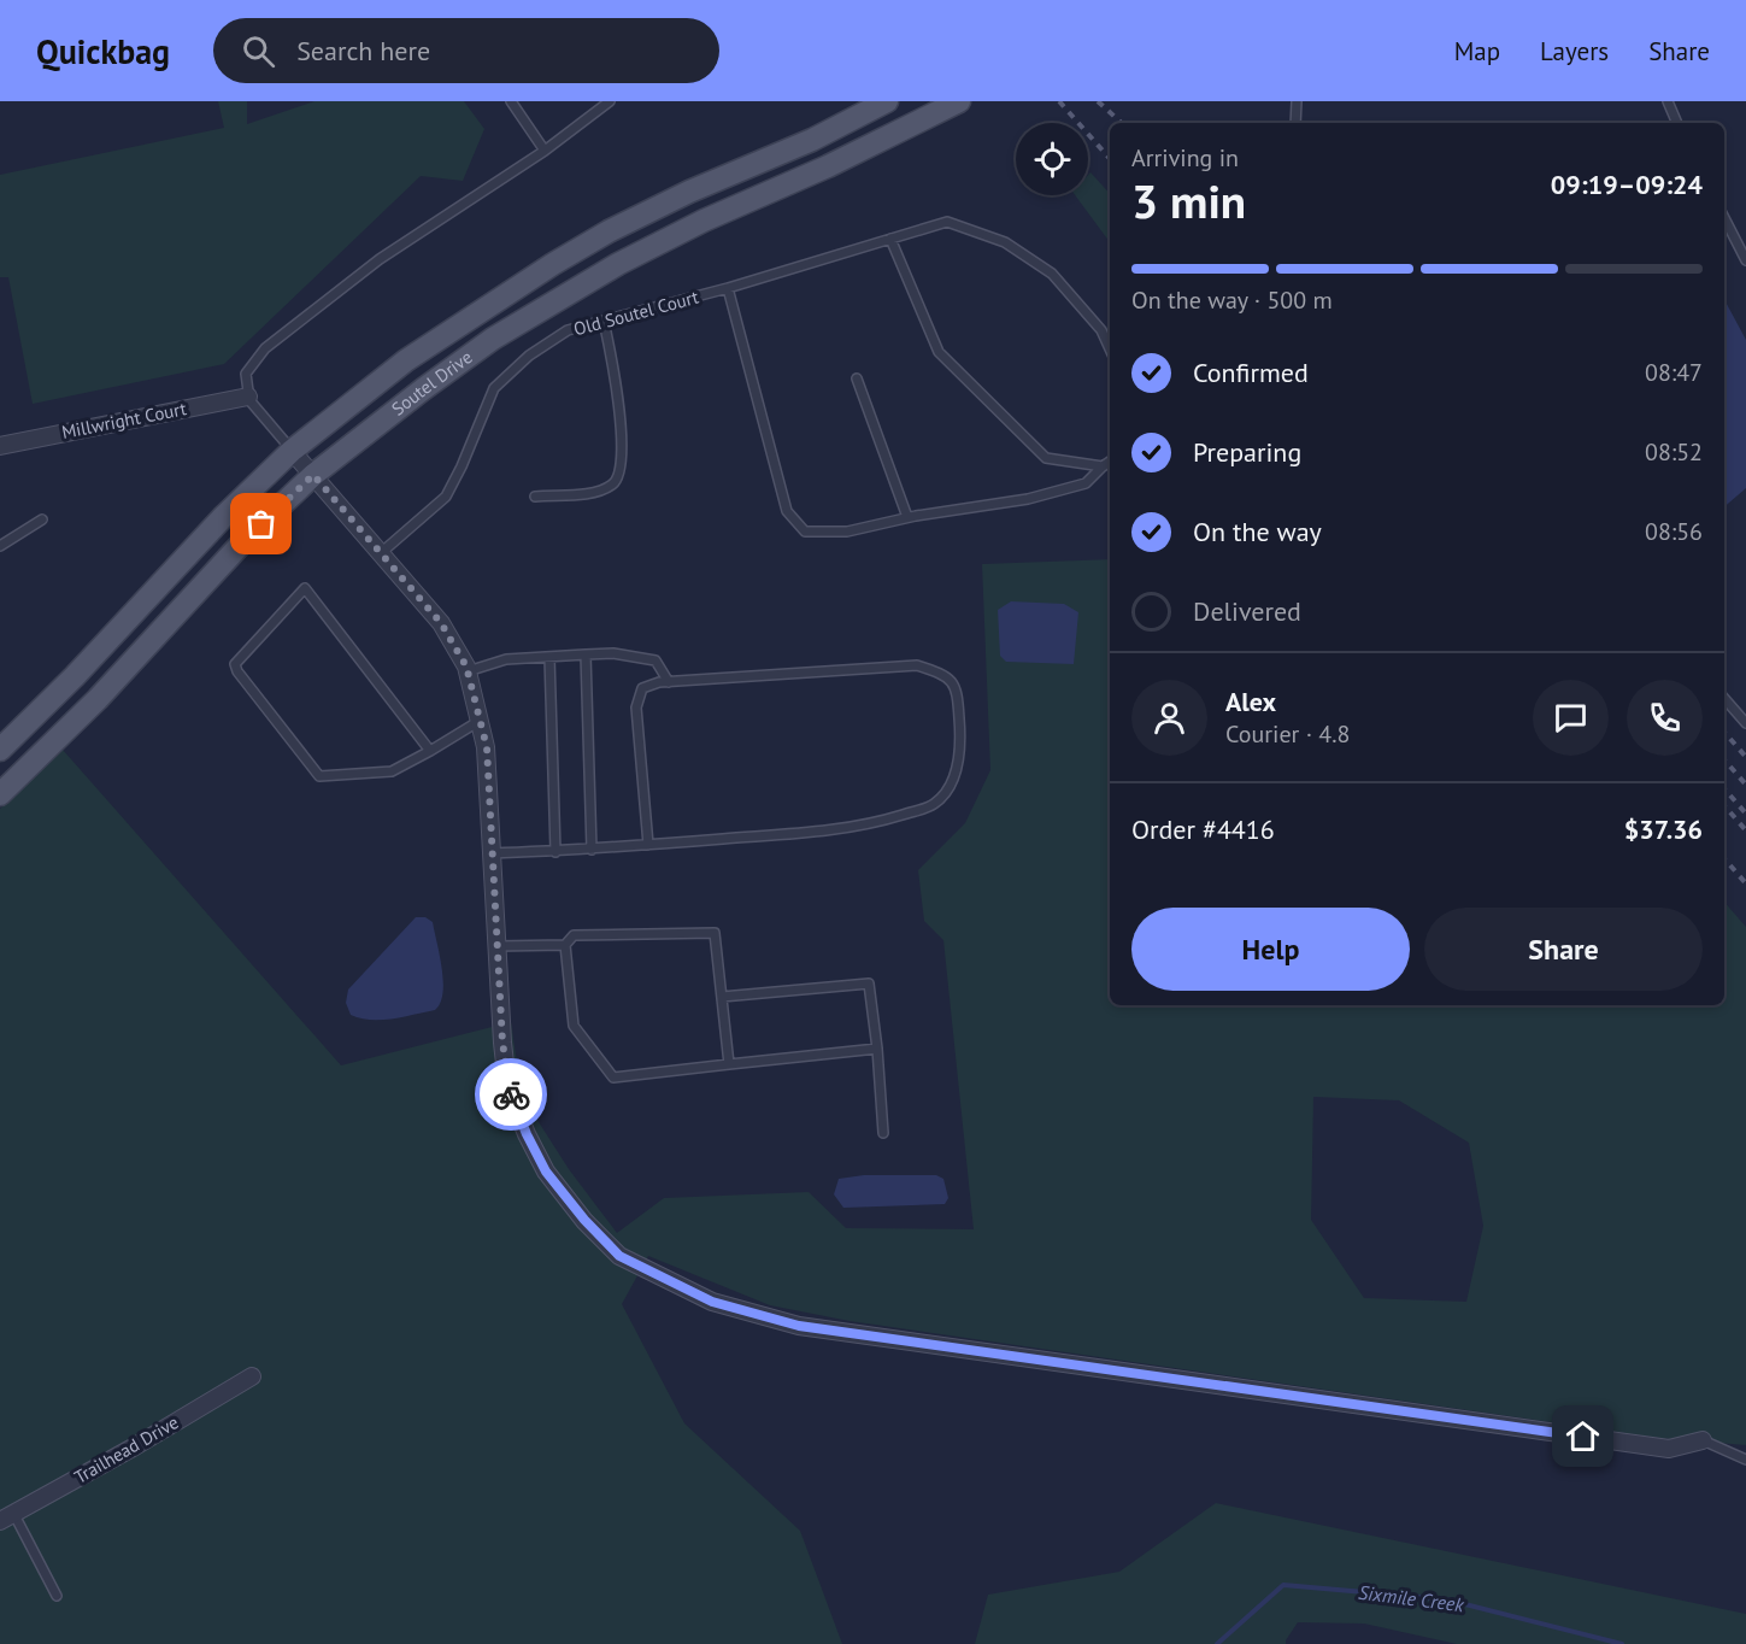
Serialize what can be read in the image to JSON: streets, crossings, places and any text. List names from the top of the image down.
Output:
{
  "streets": {
    "main road": ["Soutel Drive"],
    "street": ["Millwright Court", "Trailhead Drive"],
    "lane": ["Old Soutel Court"]
  },
  "water": ["Sixmile Creek"],
  "page": {
    "header": "Quickbag",
    "search": "Search here",
    "nav": ["Map", "Layers", "Share"],
    "heading": ["3 min", "Arriving in", "09:19–09:24"],
    "panel": [
      "Alex",
      "Courier · 4.8",
      "Order #4416",
      "$37.36"
    ],
    "bar": "On the way · 500 m",
    "list": [
      ["Confirmed", "08:47"],
      ["Preparing", "08:52"],
      ["On the way", "08:56"],
      "Delivered"
    ],
    "buttons": ["Help", "Share"]
  }
}
